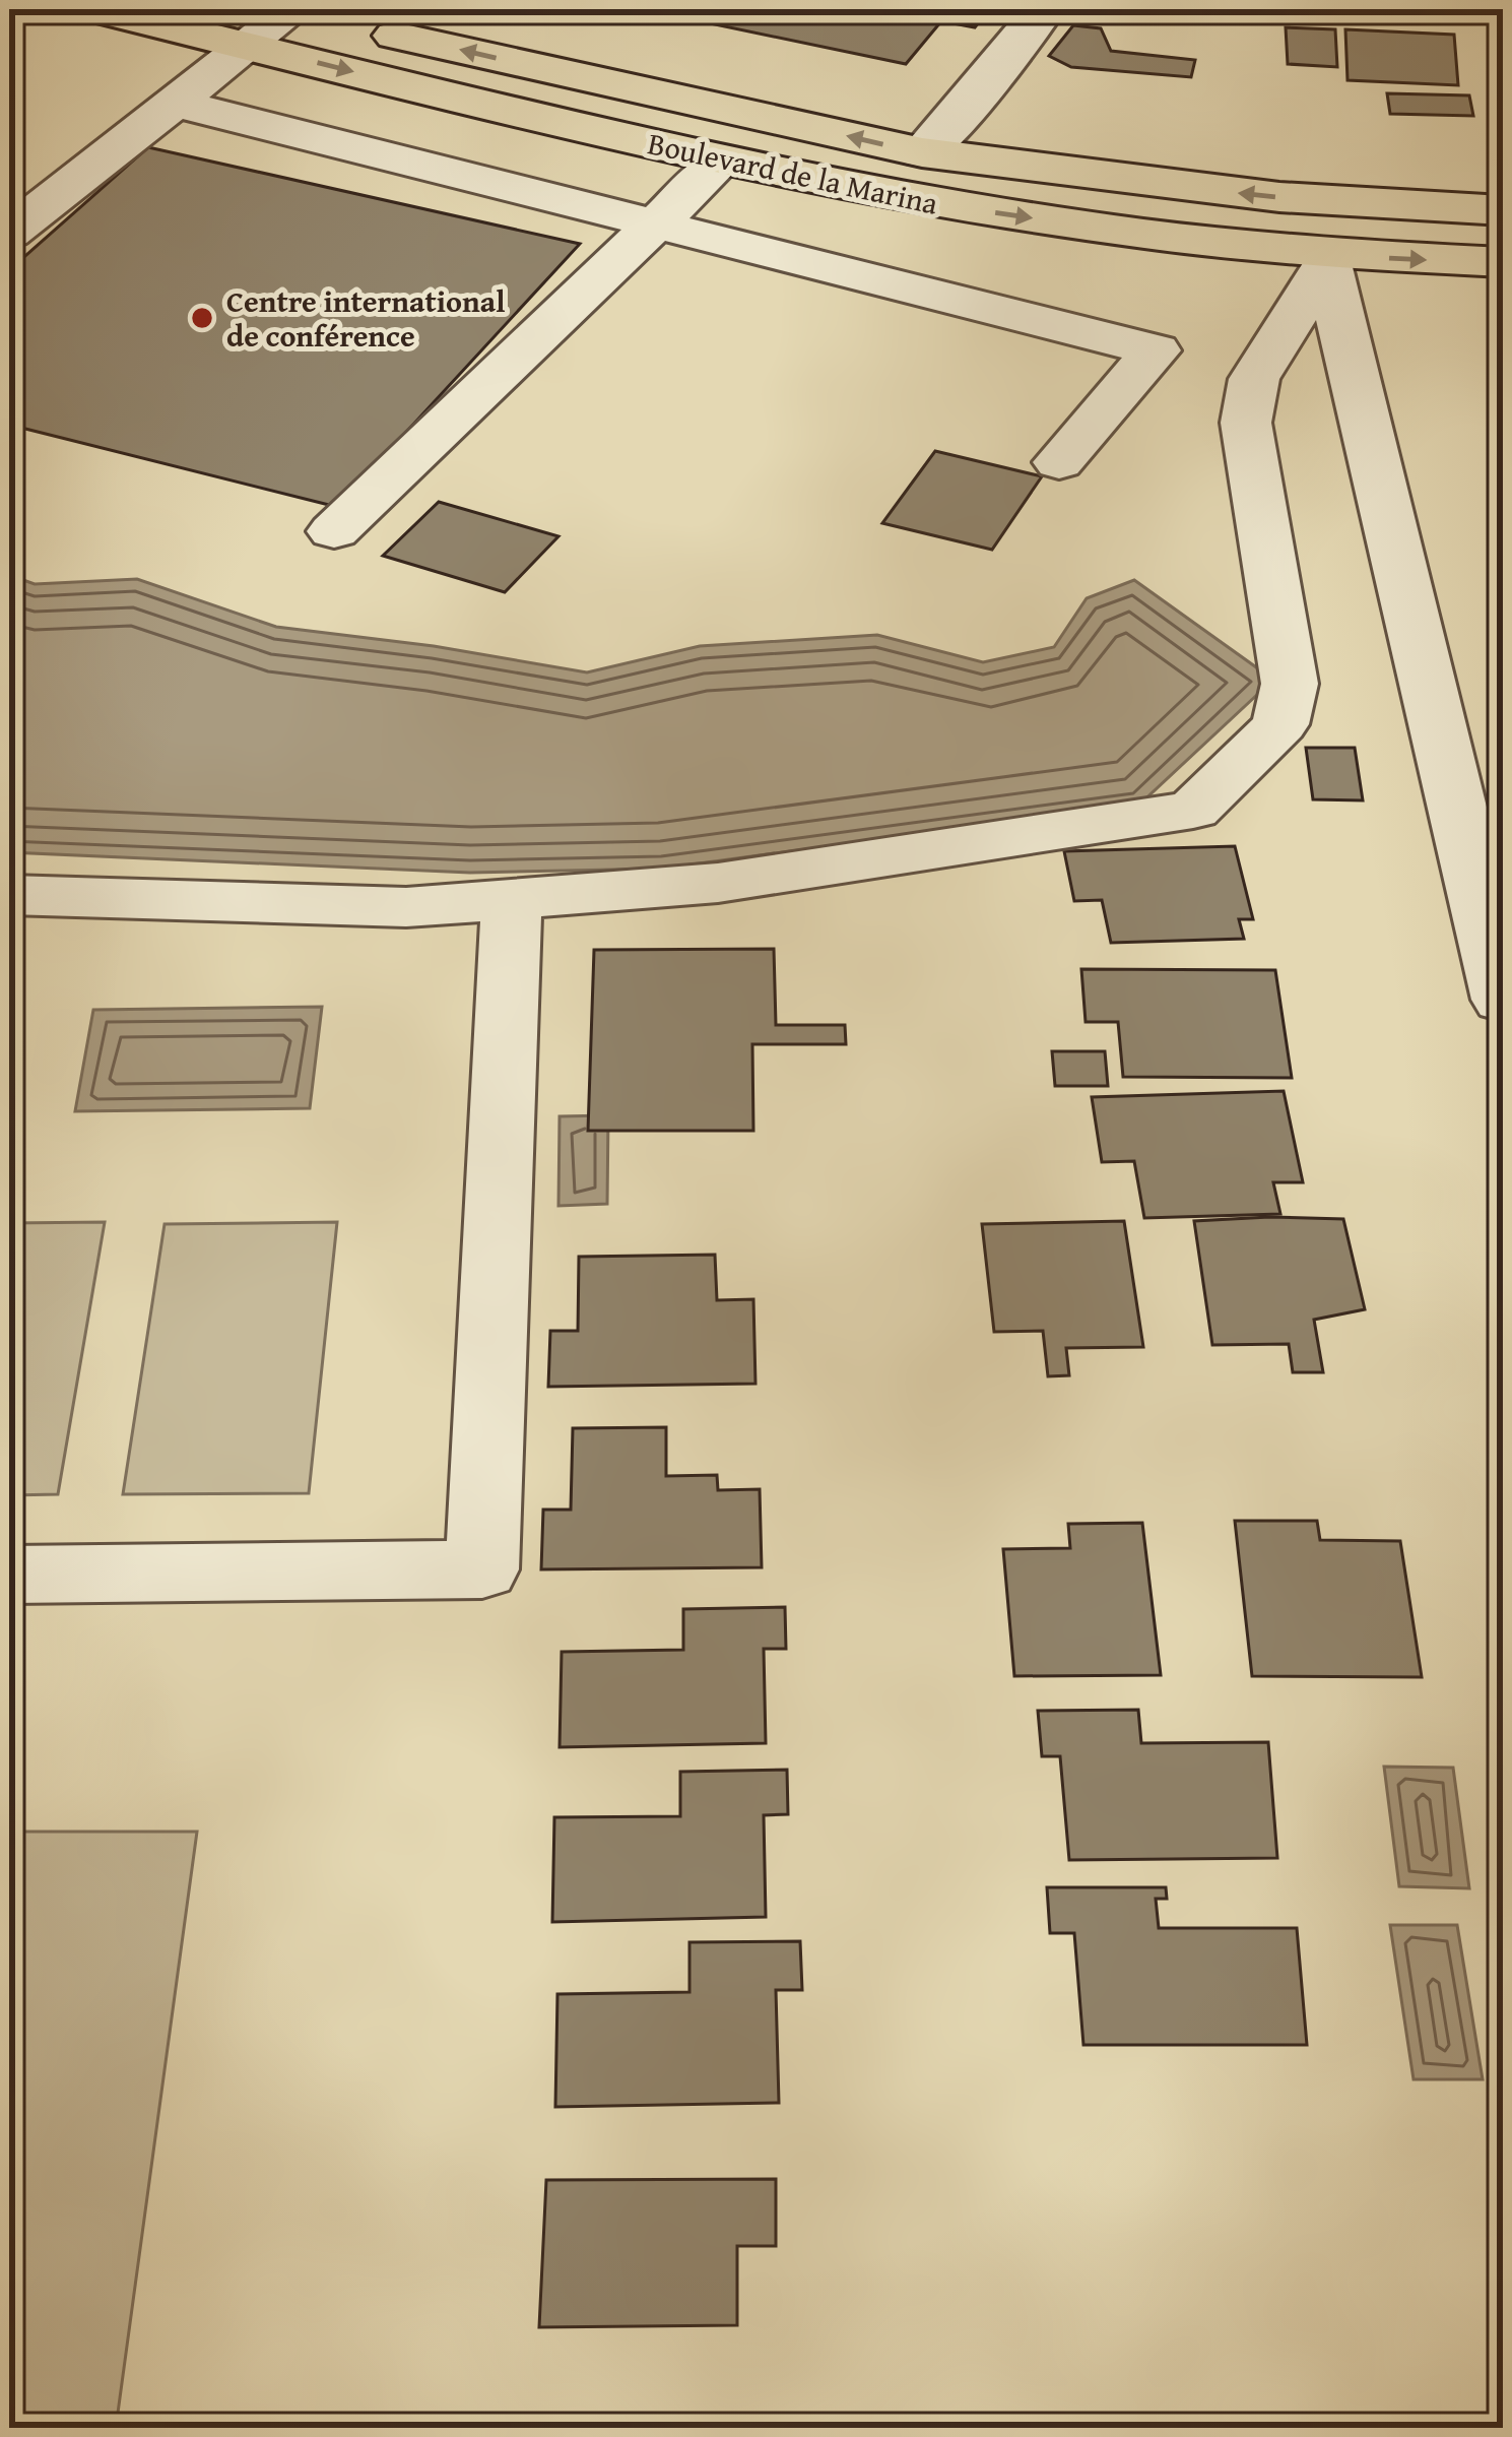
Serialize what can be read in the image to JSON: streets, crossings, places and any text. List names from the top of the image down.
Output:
{
  "streets": {
    "main road": ["Boulevard de la Marina"]
  },
  "places": ["Centre international de conférence"]
}
